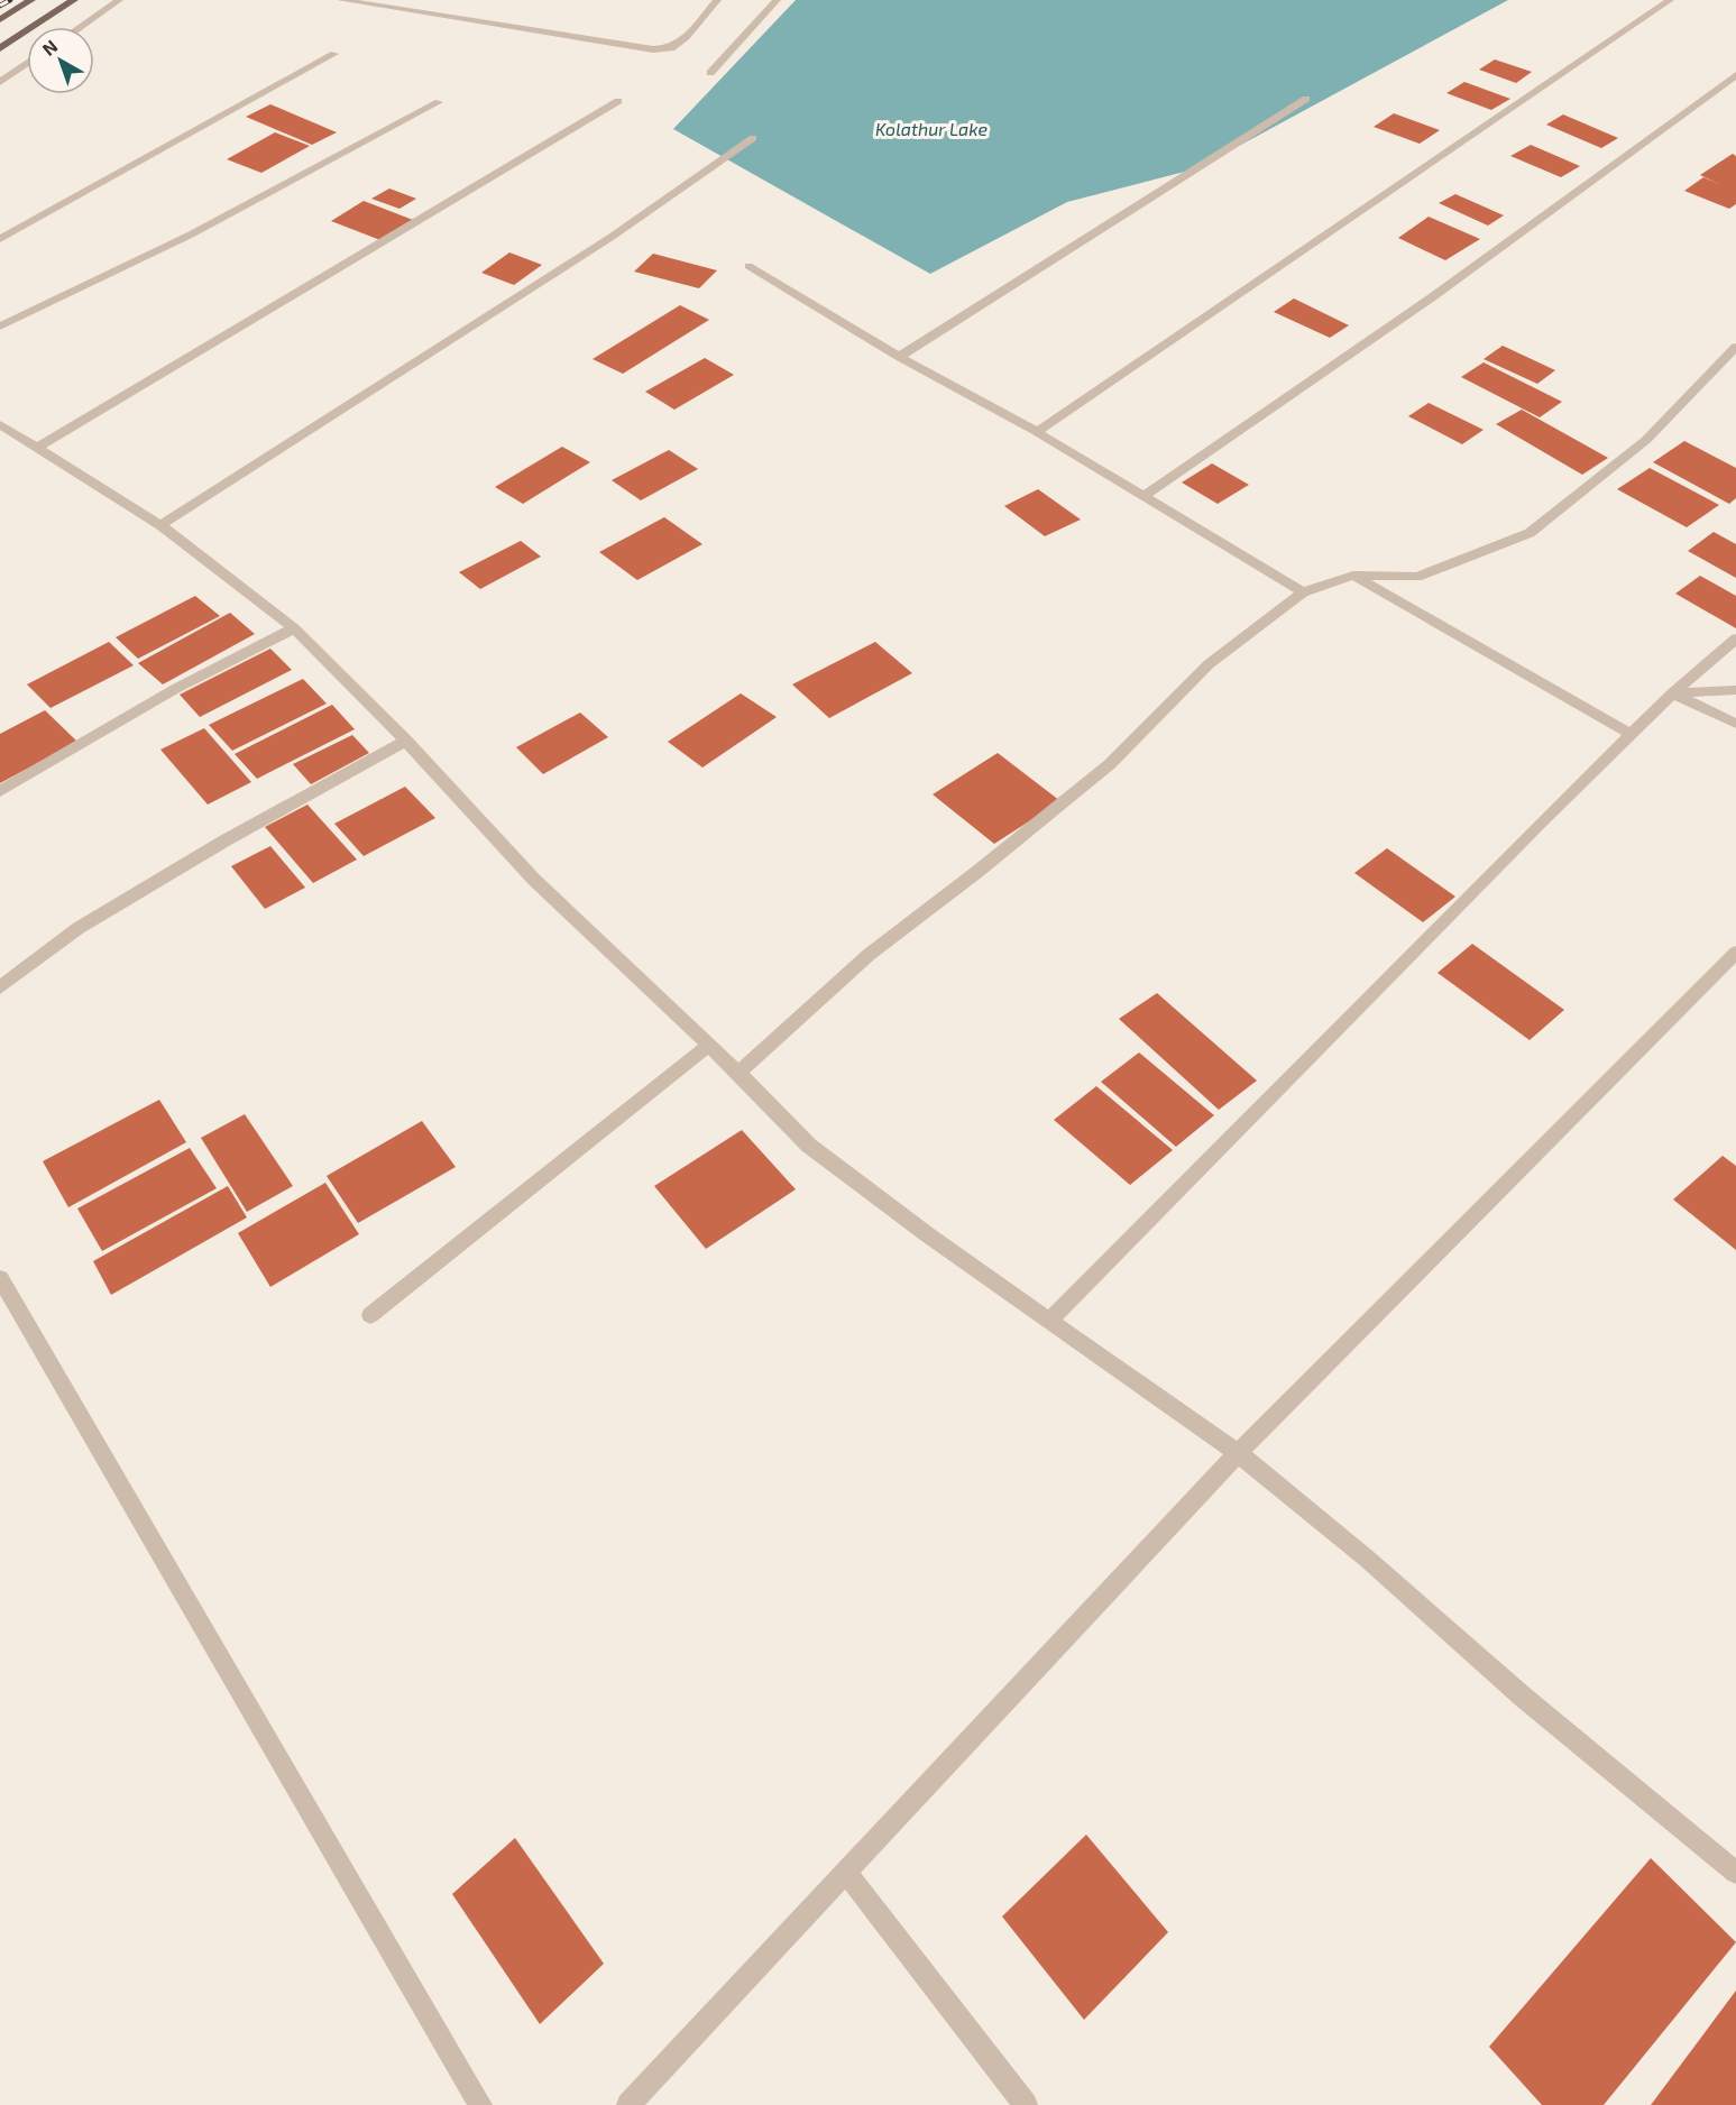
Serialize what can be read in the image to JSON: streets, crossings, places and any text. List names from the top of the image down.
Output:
{
  "water": ["Kolathur Lake"],
  "north": "top left"
}
